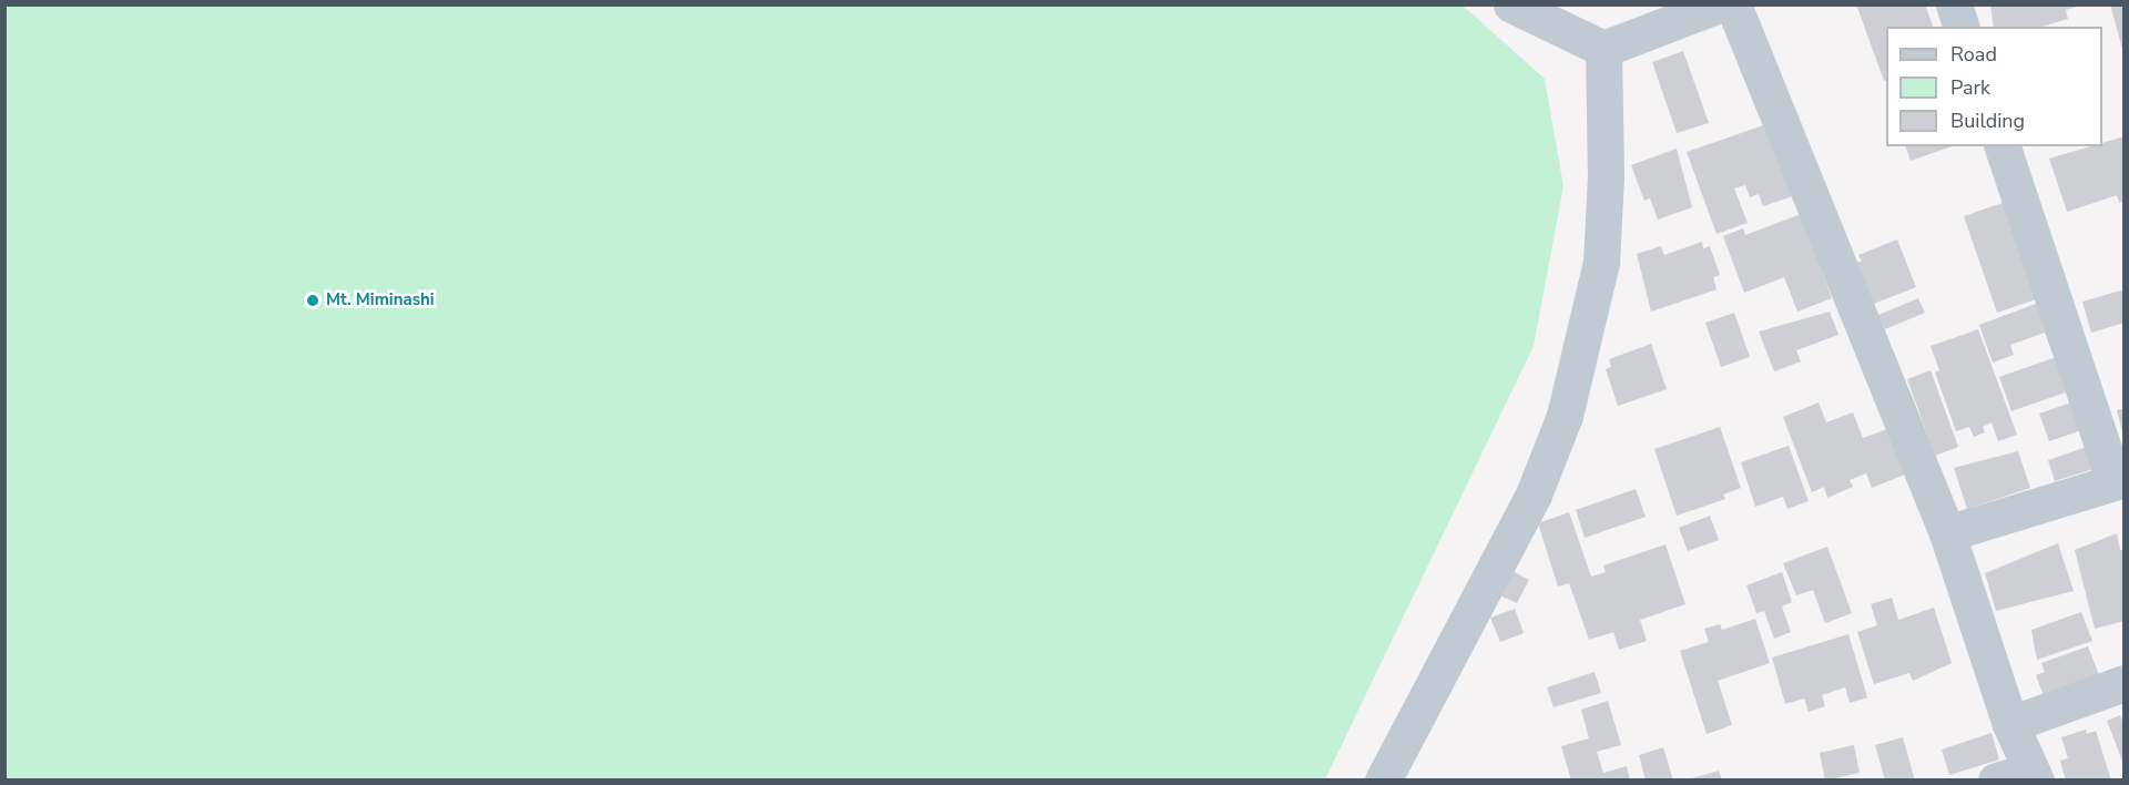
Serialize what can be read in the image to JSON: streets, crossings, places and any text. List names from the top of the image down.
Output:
{
  "places": ["Mt. Miminashi"],
  "legend": ["Road", "Park", "Building"]
}
